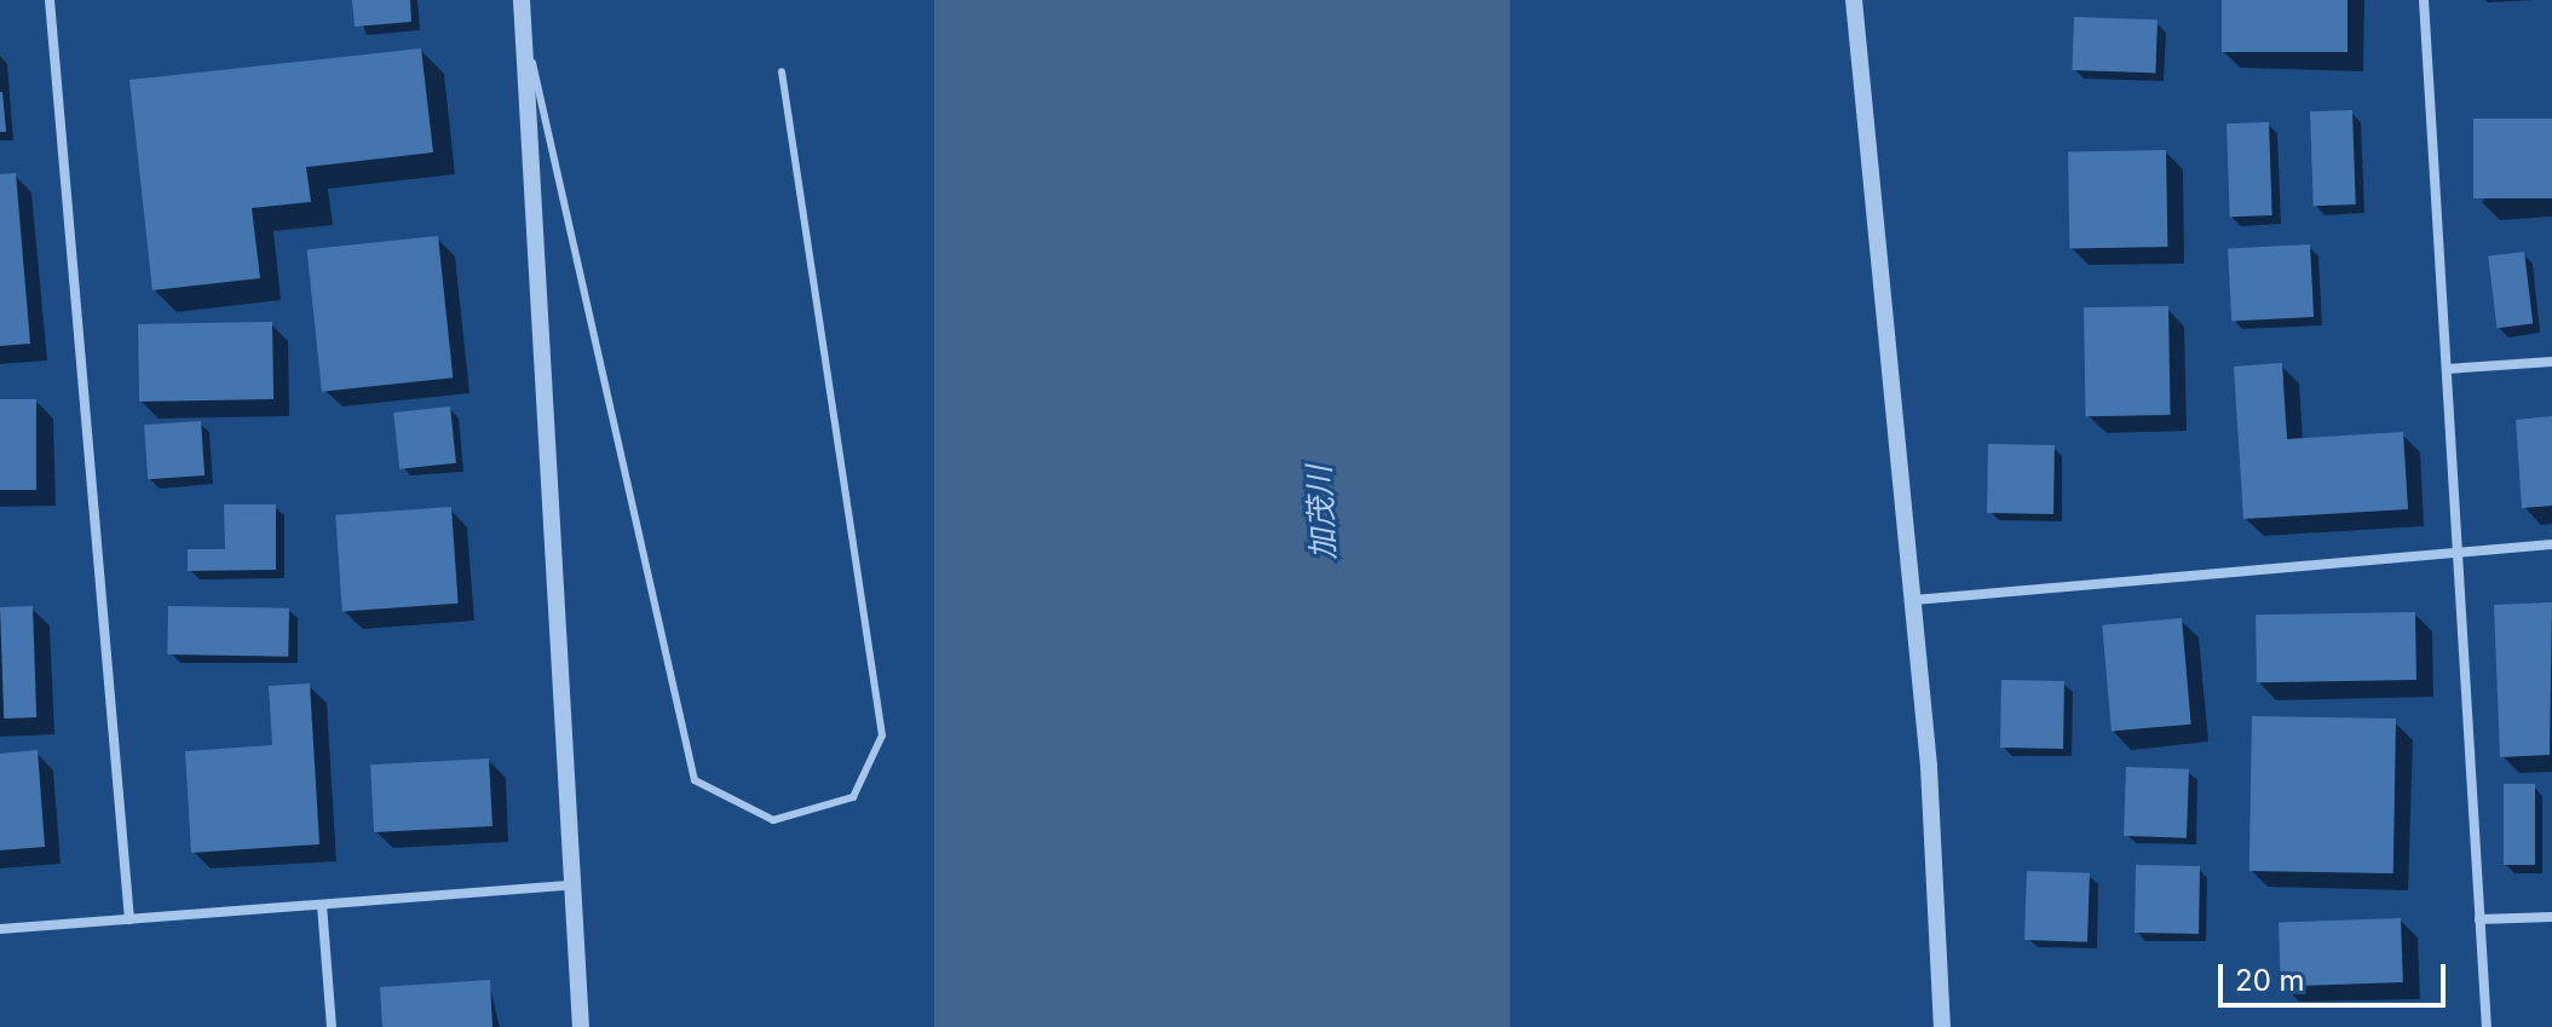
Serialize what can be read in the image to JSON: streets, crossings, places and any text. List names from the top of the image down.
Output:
{
  "water": ["加茂川"],
  "scale_bar": "20 m"
}
